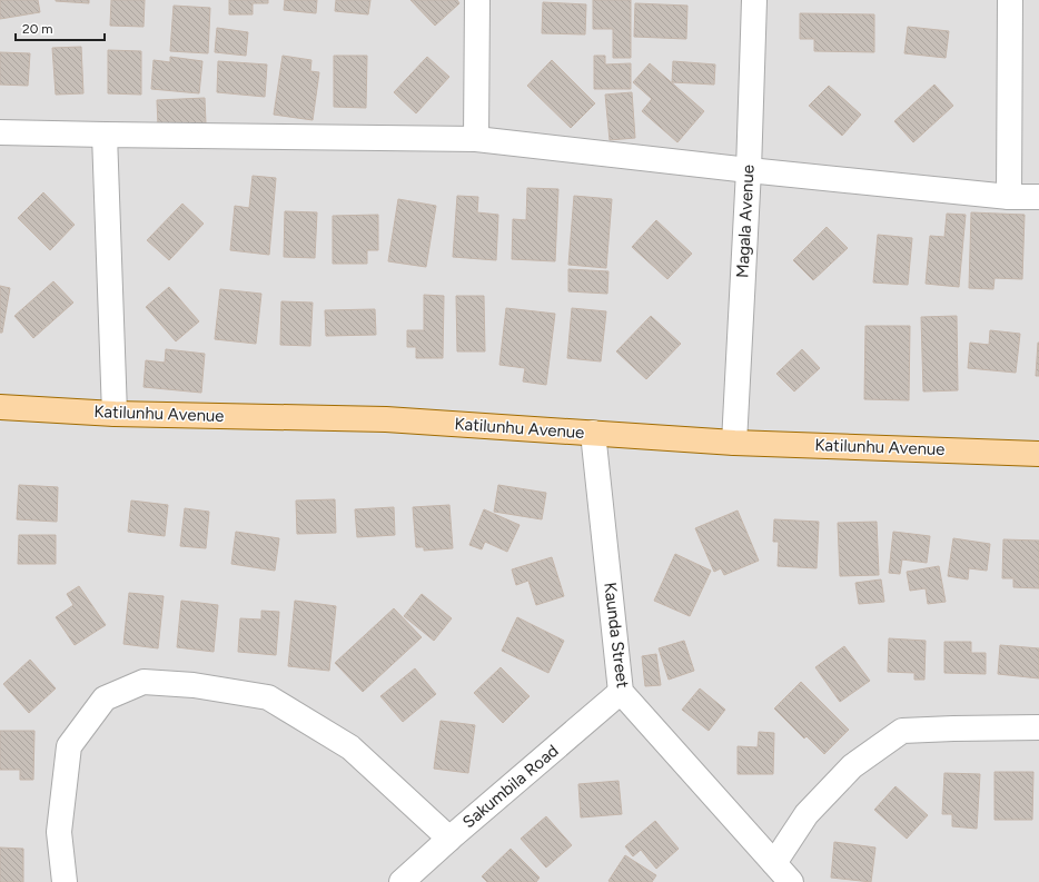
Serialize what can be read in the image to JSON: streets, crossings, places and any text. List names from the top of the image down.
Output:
{
  "streets": {
    "main road": ["Katilunhu Avenue"],
    "street": ["Magala Avenue", "Kaunda Street", "Sakumbila Road"]
  },
  "crossings": [
    ["Magala Avenue", "Katilunhu Avenue"],
    ["Katilunhu Avenue", "Kaunda Street"],
    ["Kaunda Street", "Sakumbila Road"]
  ],
  "scale_bar": "20 m"
}
